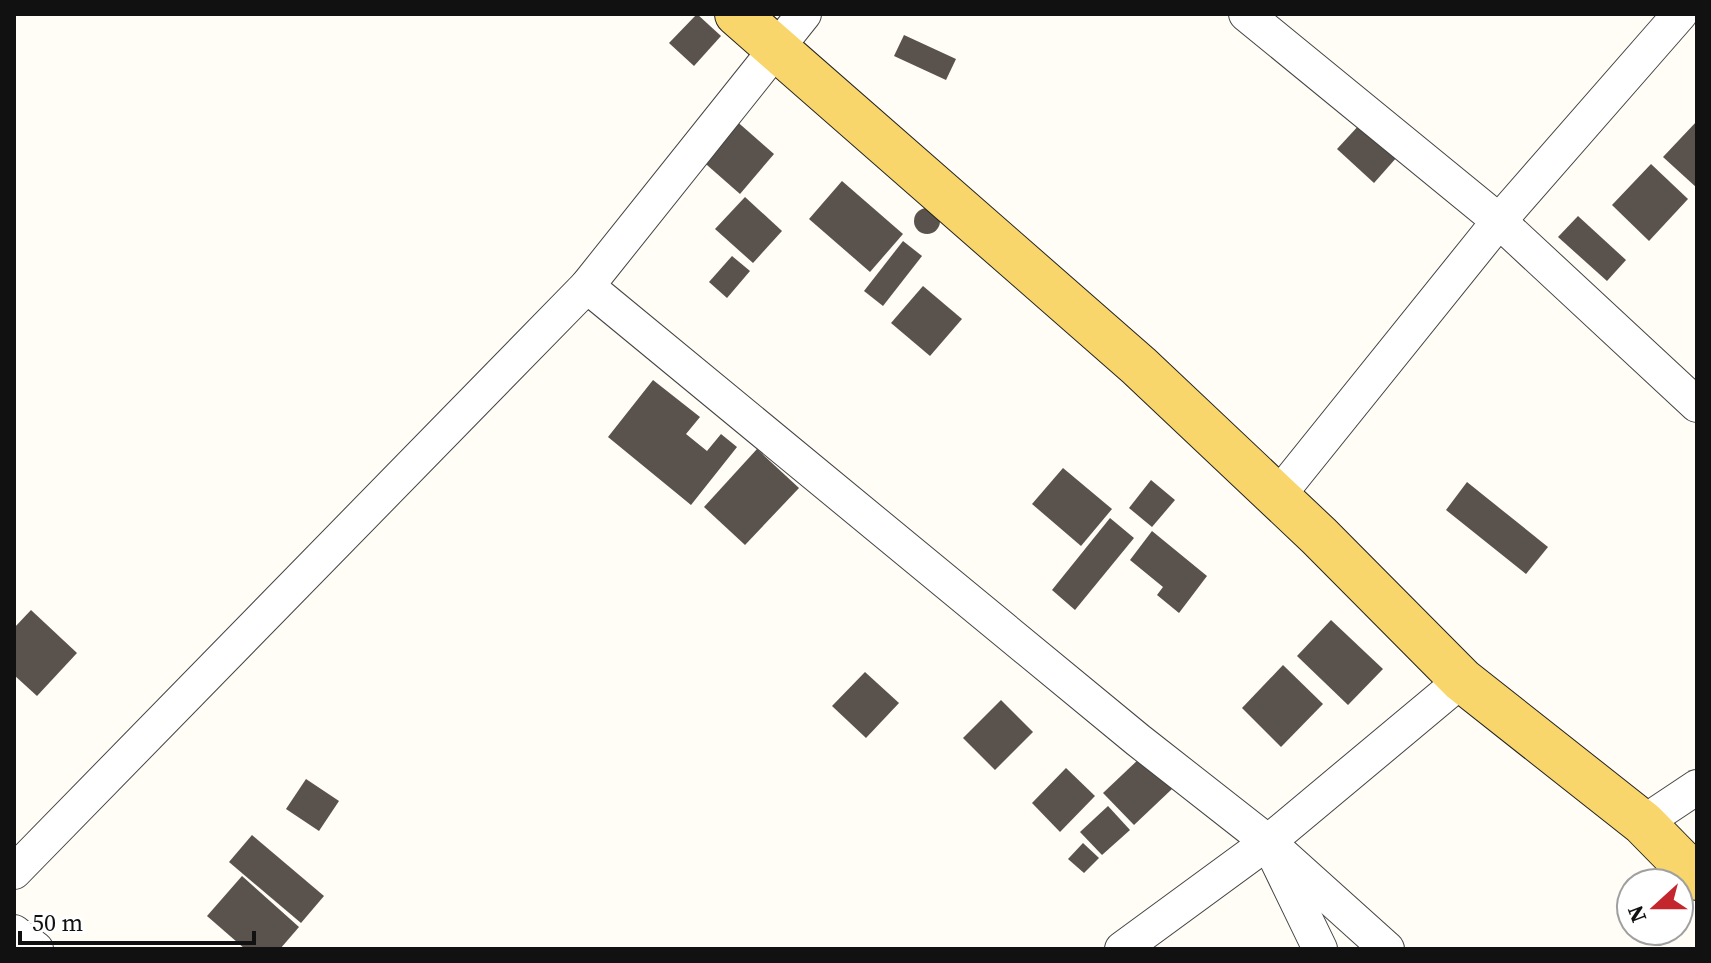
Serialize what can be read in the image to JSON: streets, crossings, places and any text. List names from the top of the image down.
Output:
{
  "scale_bar": "50 m",
  "north": "left"
}
